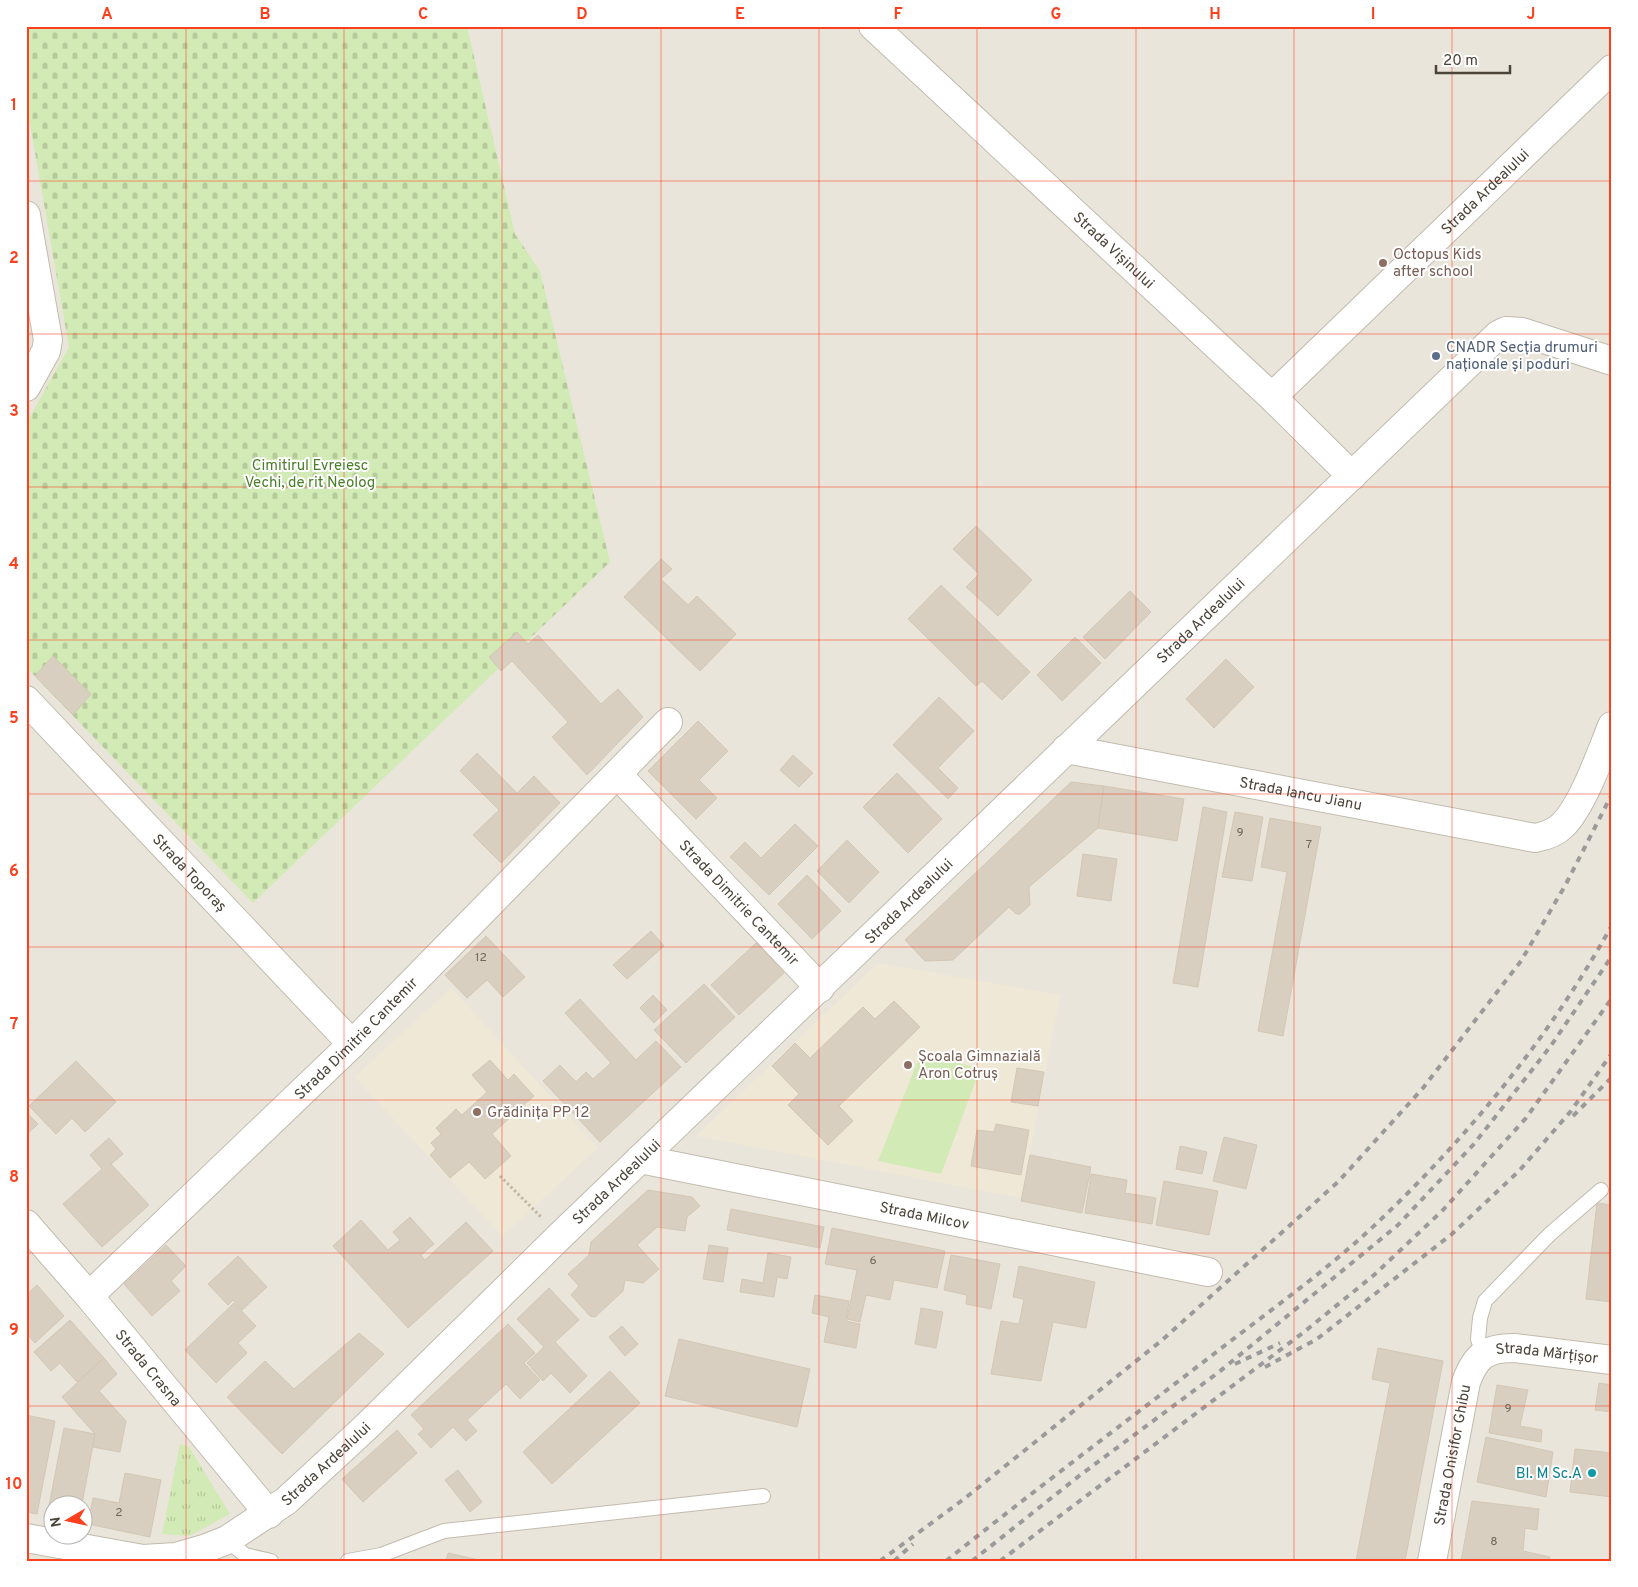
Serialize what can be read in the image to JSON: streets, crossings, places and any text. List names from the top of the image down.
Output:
{
  "streets": {
    "street": [
      "Strada Ardealului",
      "Strada Vișinului",
      "Strada Iancu Jianu",
      "Strada Toporaș",
      "Strada Dimitrie Cantemir",
      "Strada Milcov",
      "Strada Mărțișor",
      "Strada Crasna",
      "Strada Onisifor Ghibu"
    ]
  },
  "crossings": [
    ["Strada Ardealului", "Strada Vișinului"],
    ["Strada Ardealului", "Strada Iancu Jianu"],
    ["Strada Ardealului", "Strada Dimitrie Cantemir"],
    ["Strada Ardealului", "Strada Milcov"],
    ["Strada Ardealului", "Strada Crasna"],
    ["Strada Toporaș", "Strada Dimitrie Cantemir"],
    ["Strada Dimitrie Cantemir", "Strada Crasna"],
    ["Strada Mărțișor", "Strada Onisifor Ghibu"]
  ],
  "parks": ["Cimitirul Evreiesc Vechi, de rit Neolog"],
  "places": [
    "Octopus Kids after school",
    "CNADR Secția drumuri naționale și poduri",
    "Școala Gimnazială Aron Cotruș",
    "Grădinița PP 12",
    "Bl. M Sc.A"
  ],
  "house_numbers": [
    "9",
    "7",
    "12",
    "6",
    "9",
    "2",
    "8"
  ],
  "scale_bar": "20 m",
  "north": "left",
  "grid": {
    "columns": [
      "A",
      "B",
      "C",
      "D",
      "E",
      "F",
      "G",
      "H",
      "I",
      "J"
    ],
    "rows": [
      "1",
      "2",
      "3",
      "4",
      "5",
      "6",
      "7",
      "8",
      "9",
      "10"
    ]
  }
}
